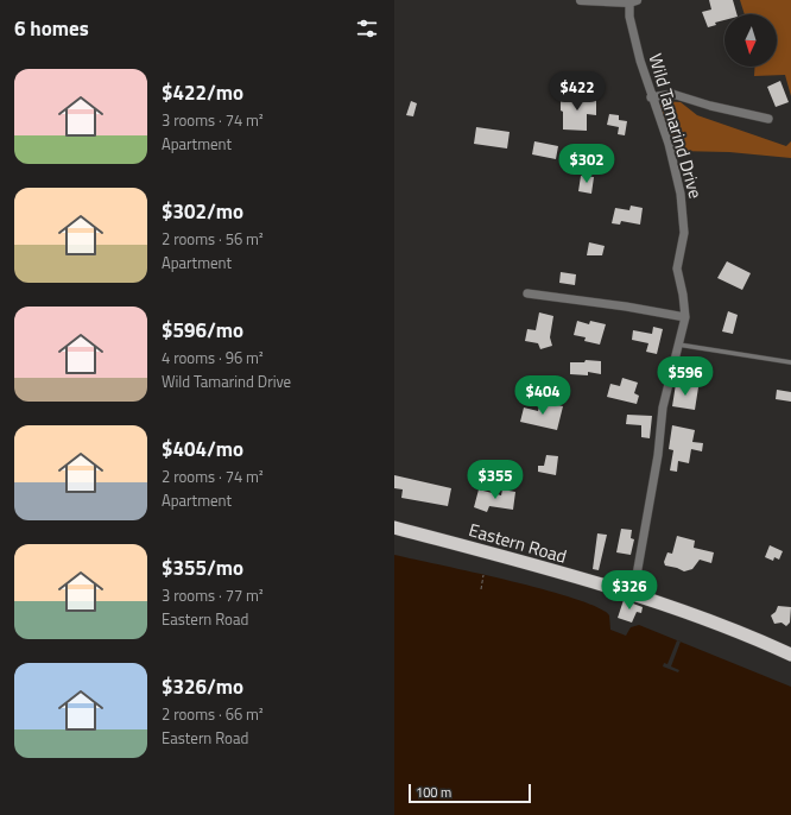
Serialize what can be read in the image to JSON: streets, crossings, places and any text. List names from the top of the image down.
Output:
{
  "streets": {
    "highway": ["Eastern Road"],
    "street": ["Wild Tamarind Drive"]
  },
  "crossings": [
    ["Wild Tamarind Drive", "Eastern Road"]
  ],
  "scale_bar": "100 m",
  "north": "bottom",
  "page": {
    "heading": "6 homes",
    "list": [
      {
        "name": "$422/mo",
        "note": "3 rooms · 74 m² · Apartment"
      },
      {
        "name": "$302/mo",
        "note": "2 rooms · 56 m² · Apartment"
      },
      {
        "name": "$596/mo",
        "note": "4 rooms · 96 m² · Wild Tamarind Drive"
      },
      {
        "name": "$404/mo",
        "note": "2 rooms · 74 m² · Apartment"
      },
      {
        "name": "$355/mo",
        "note": "3 rooms · 77 m² · Eastern Road"
      },
      {
        "name": "$326/mo",
        "note": "2 rooms · 66 m² · Eastern Road"
      }
    ],
    "price": [
      "$422",
      "$302",
      "$596",
      "$404",
      "$355",
      "$326"
    ],
    "scale": "100 m"
  }
}
